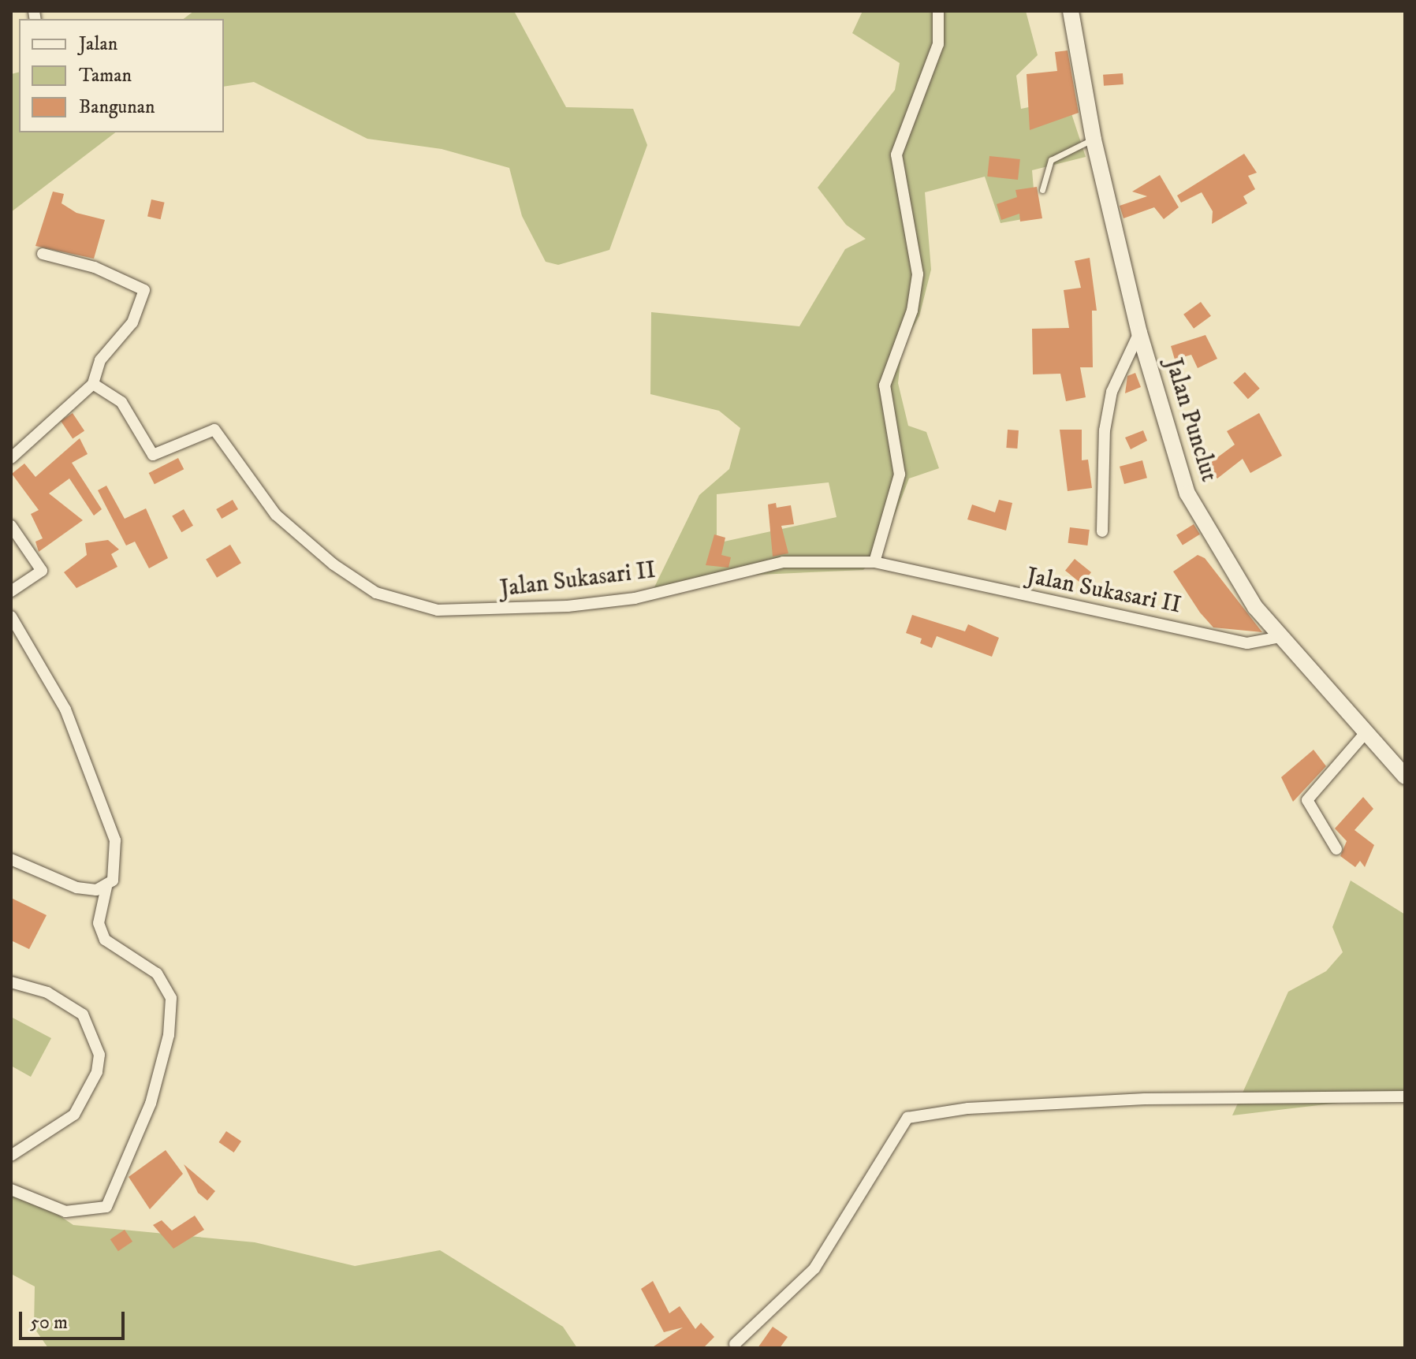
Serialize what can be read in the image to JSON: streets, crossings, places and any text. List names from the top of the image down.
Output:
{
  "streets": {
    "main road": ["Jalan Punclut"],
    "street": ["Jalan Sukasari II"]
  },
  "crossings": [
    ["Jalan Punclut", "Jalan Sukasari II"]
  ],
  "legend": ["Jalan", "Taman", "Bangunan"],
  "scale_bar": "50 m"
}
